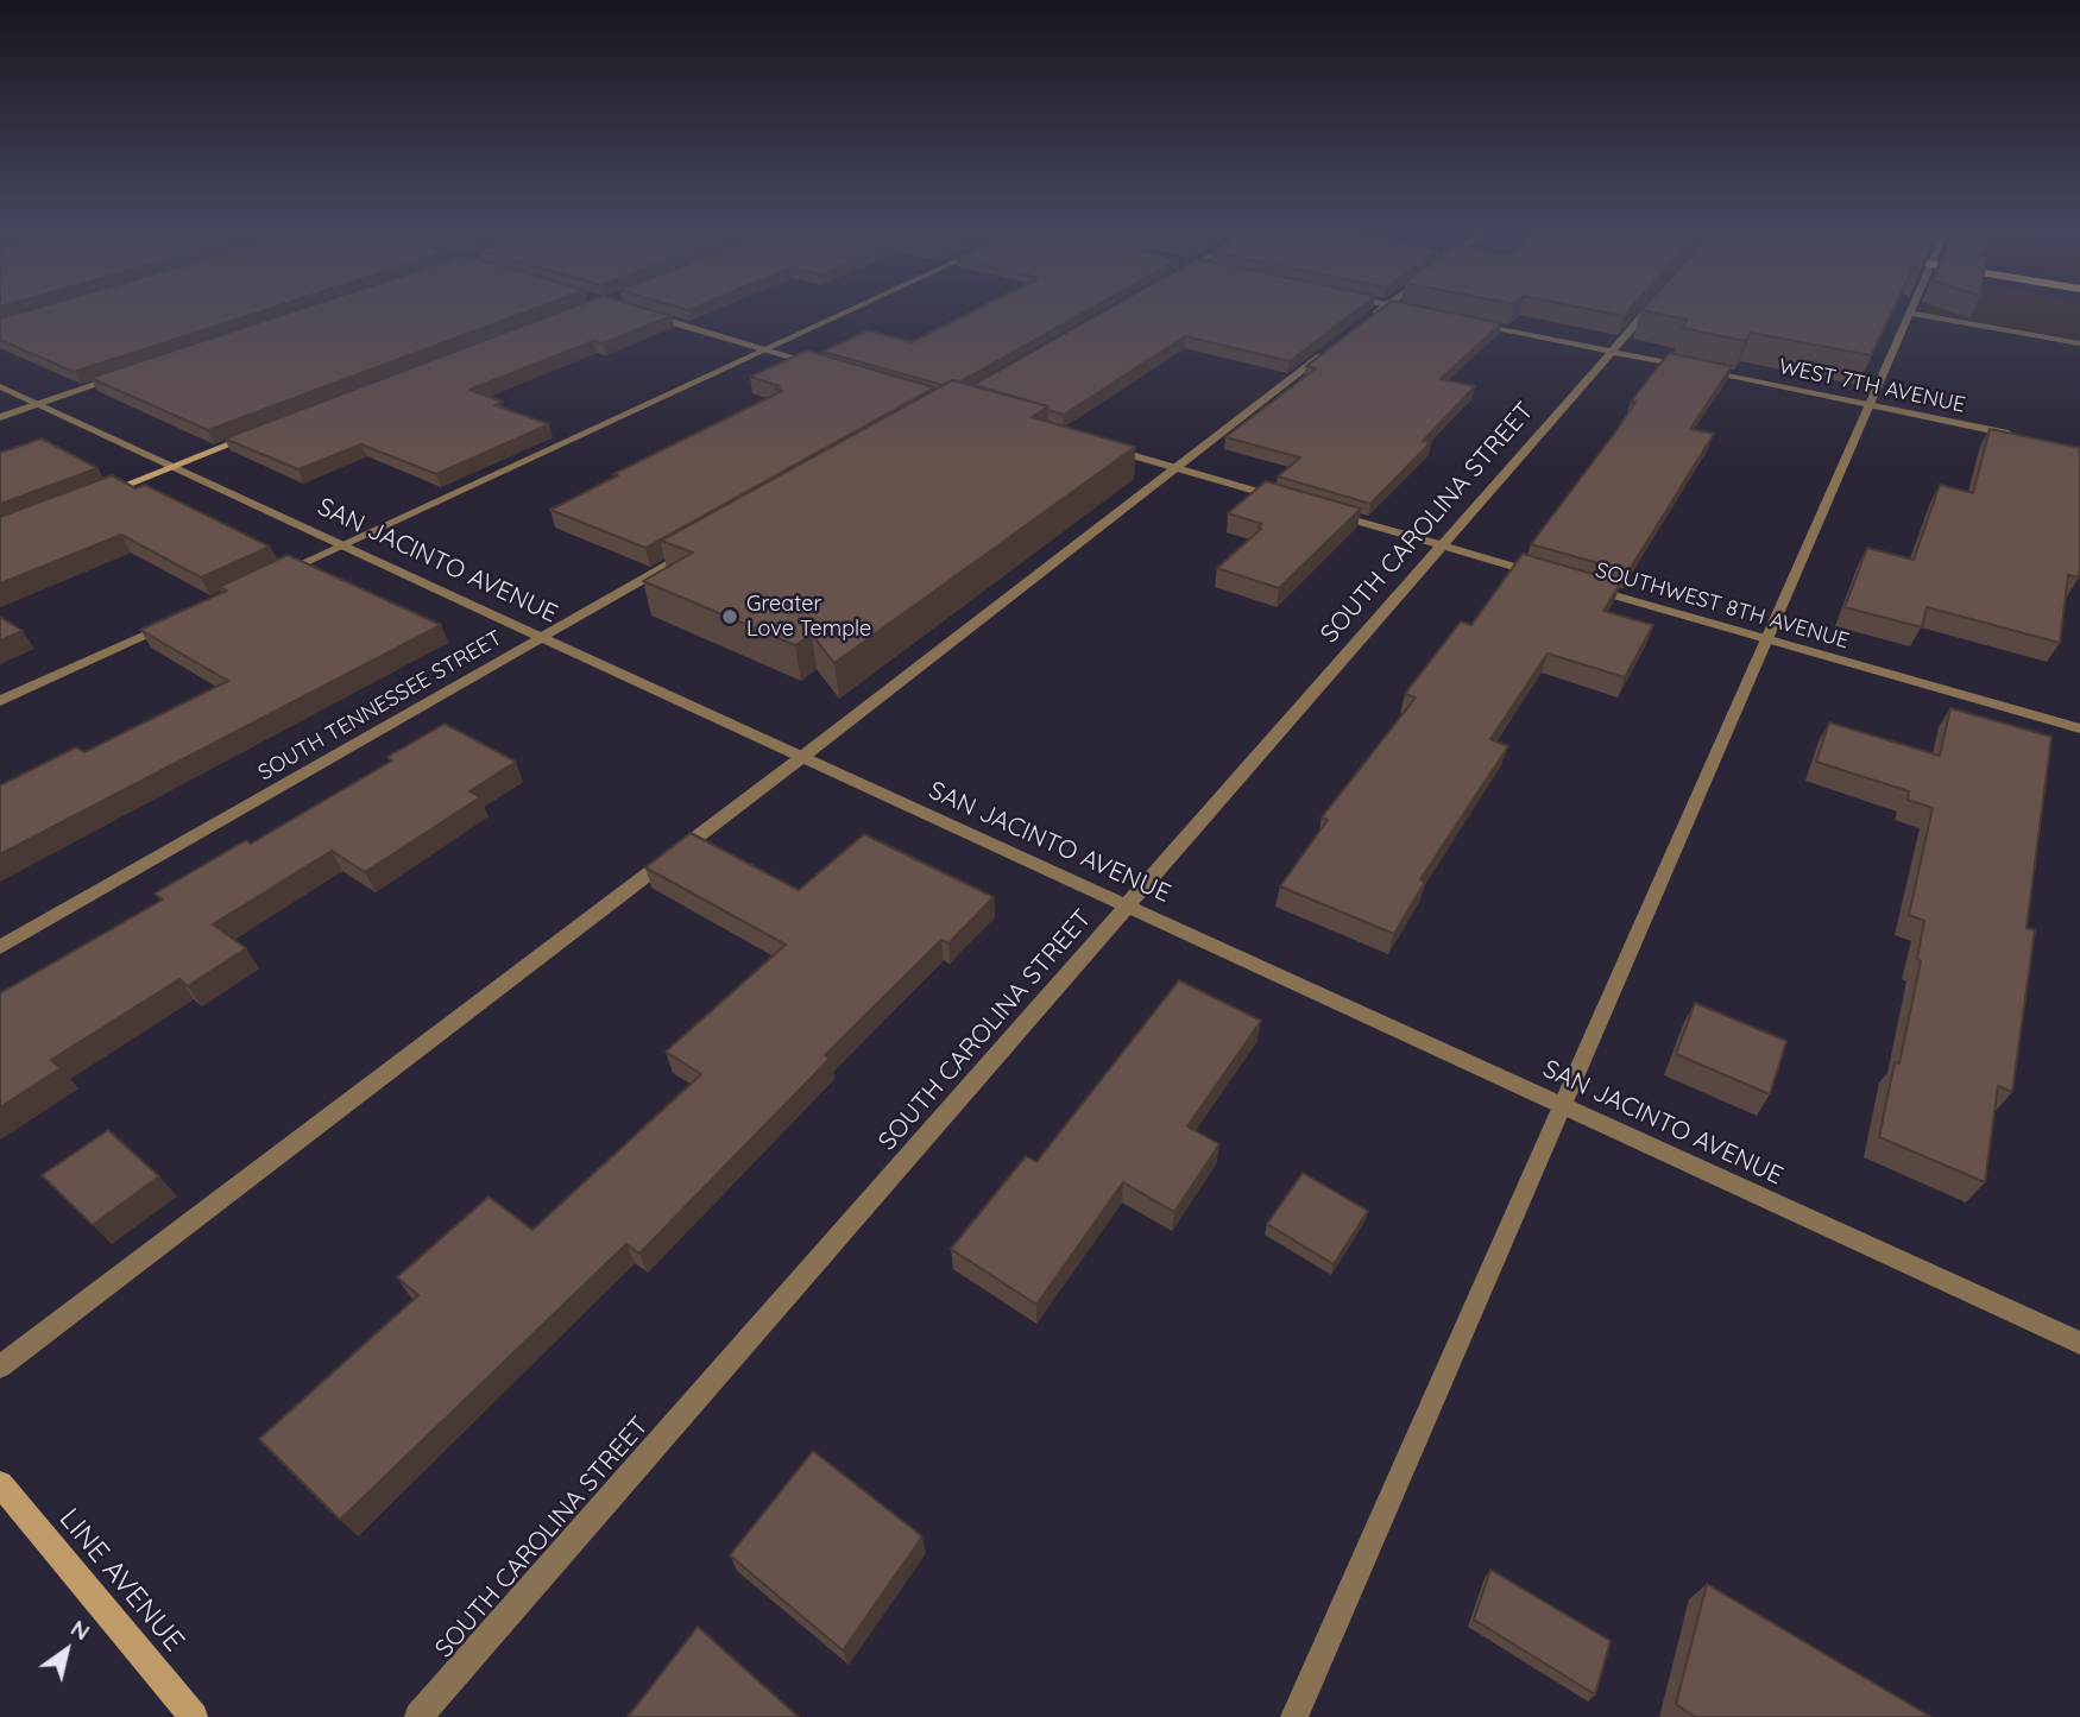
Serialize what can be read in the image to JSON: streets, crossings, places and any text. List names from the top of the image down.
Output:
{
  "streets": {
    "street": [
      "WEST 7TH AVENUE",
      "SOUTH CAROLINA STREET",
      "SAN JACINTO AVENUE",
      "SOUTHWEST 8TH AVENUE",
      "SOUTH TENNESSEE STREET",
      "LINE AVENUE"
    ]
  },
  "crossings": [
    ["WEST 7TH AVENUE", "SOUTH CAROLINA STREET"],
    ["SOUTH CAROLINA STREET", "SAN JACINTO AVENUE"],
    ["SAN JACINTO AVENUE", "SOUTH TENNESSEE STREET"]
  ],
  "places": ["Greater Love Temple"],
  "north": "top right"
}
